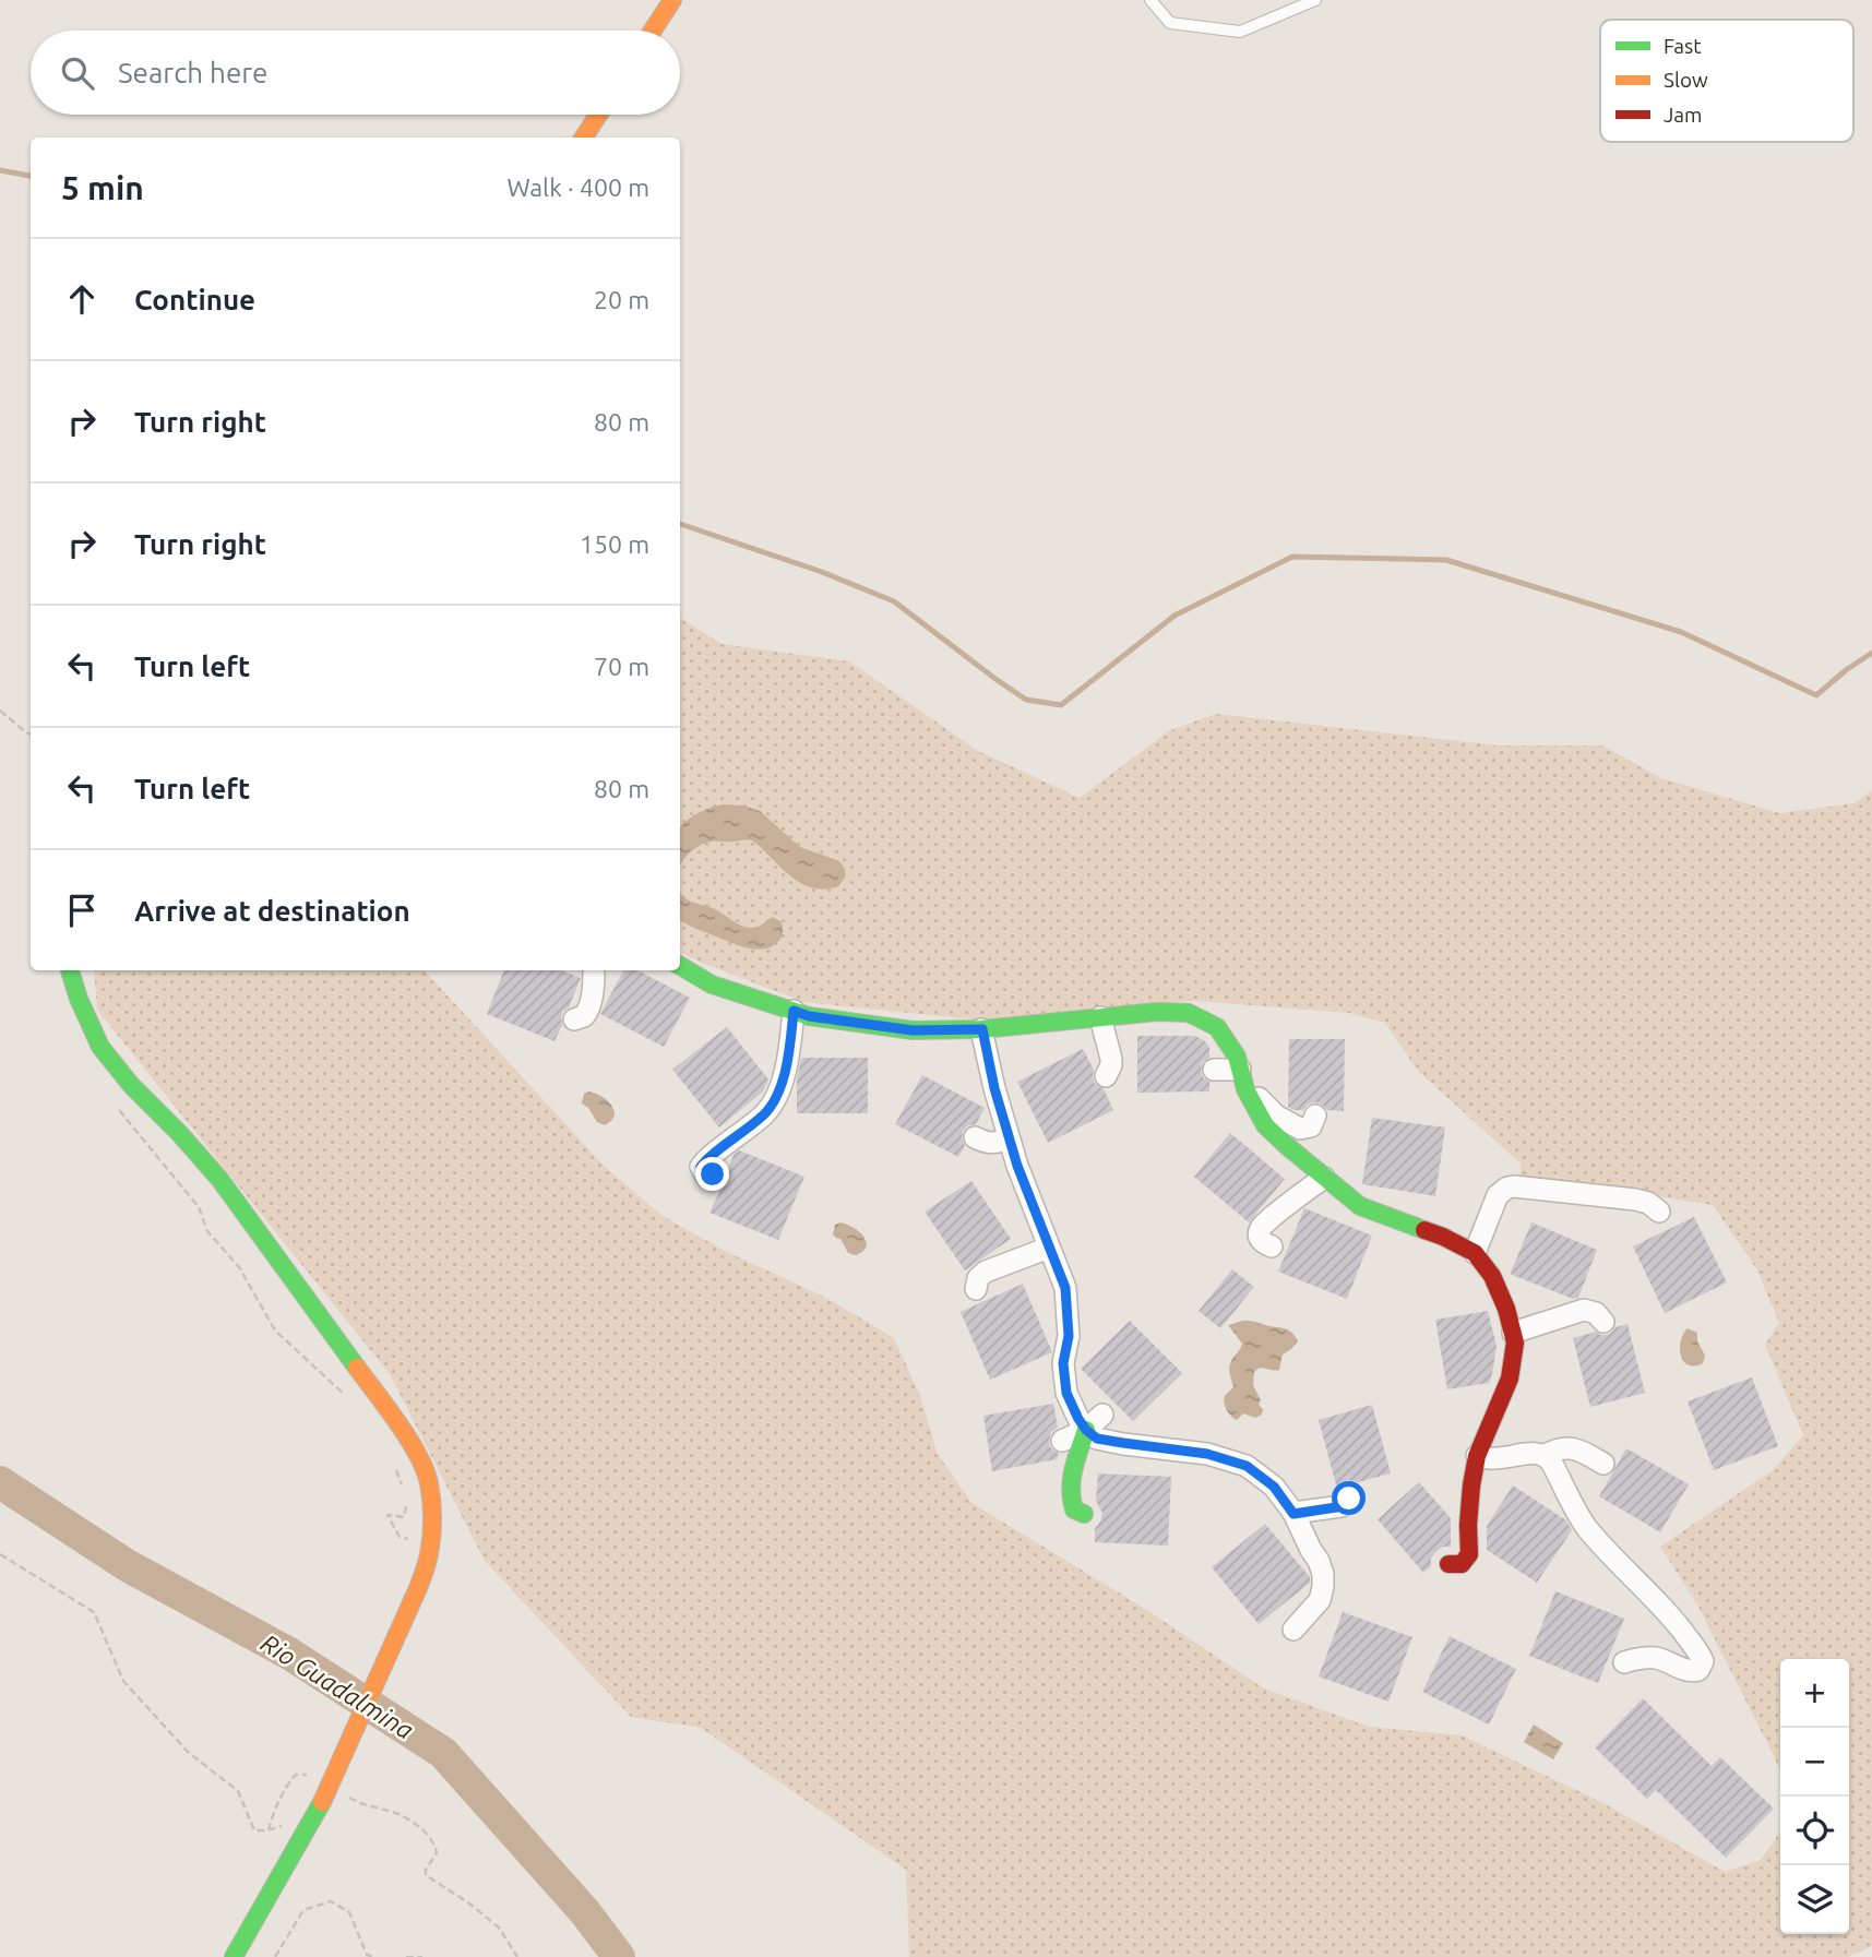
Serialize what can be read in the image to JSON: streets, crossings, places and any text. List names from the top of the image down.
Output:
{
  "water": ["Rio Guadalmina"],
  "legend": ["Fast", "Slow", "Jam"],
  "page": {
    "search": "Search here",
    "heading": ["5 min", "Walk · 400 m"],
    "list": [
      ["Continue", "20 m"],
      ["Turn right", "80 m"],
      ["Turn right", "150 m"],
      ["Turn left", "70 m"],
      ["Turn left", "80 m"],
      "Arrive at destination"
    ],
    "map_buttons": ["+", "−"]
  }
}
